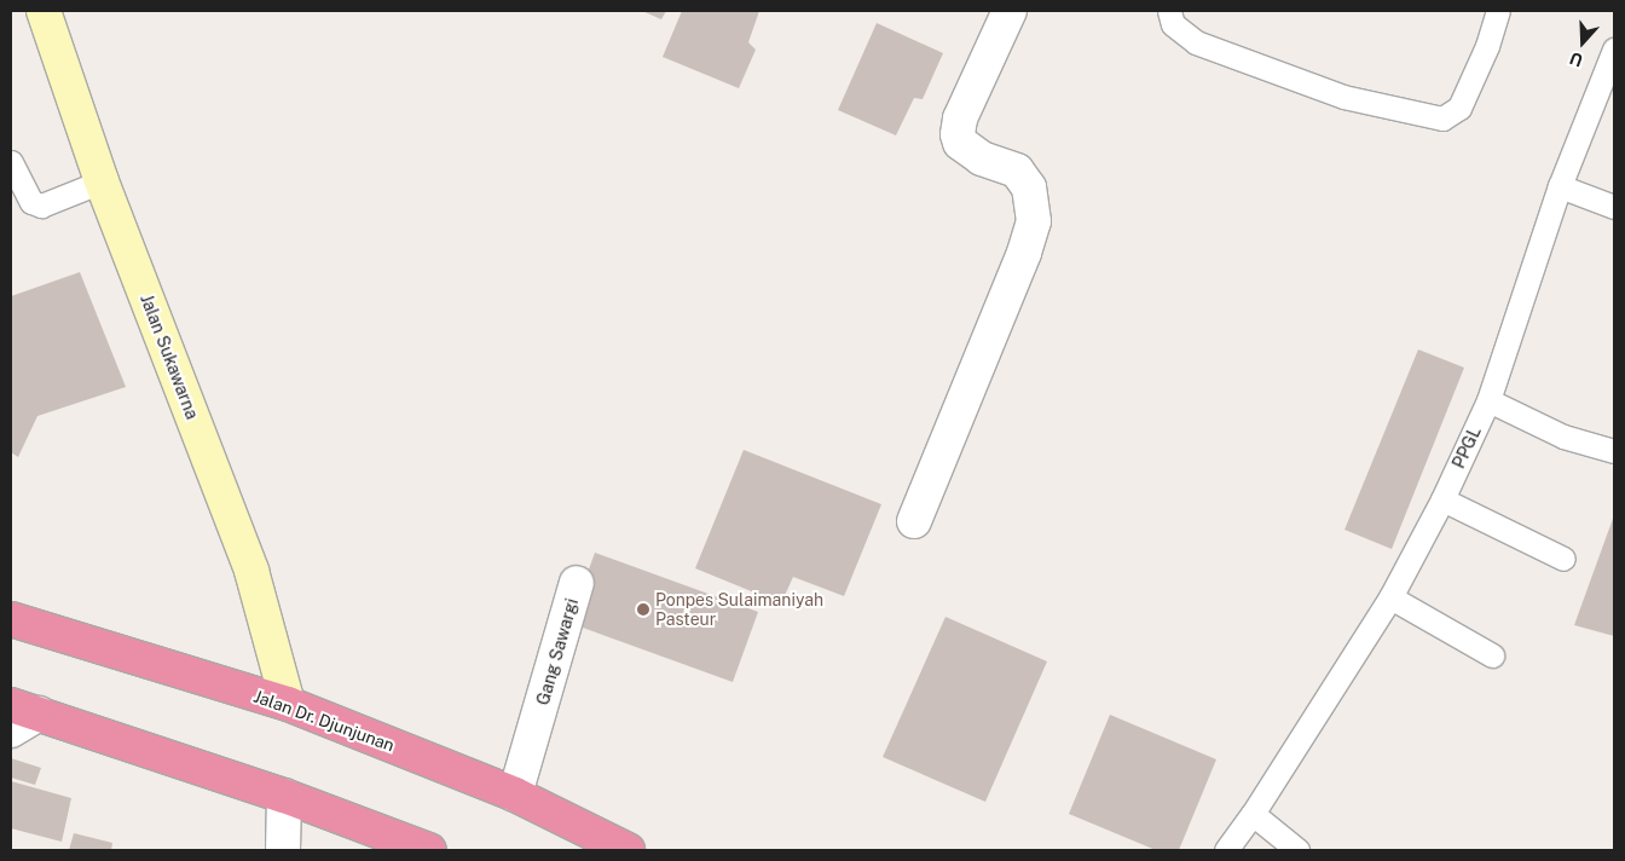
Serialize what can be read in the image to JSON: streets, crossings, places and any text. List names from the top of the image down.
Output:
{
  "streets": {
    "highway": ["Jalan Dr. Djunjunan"],
    "street": ["Jalan Sukawarna", "Gang Sawargi"],
    "lane": ["PPGL"]
  },
  "crossings": [
    ["Jalan Sukawarna", "Jalan Dr. Djunjunan"],
    ["Gang Sawargi", "Jalan Dr. Djunjunan"]
  ],
  "places": ["Ponpes Sulaimaniyah Pasteur"],
  "north": "bottom"
}
